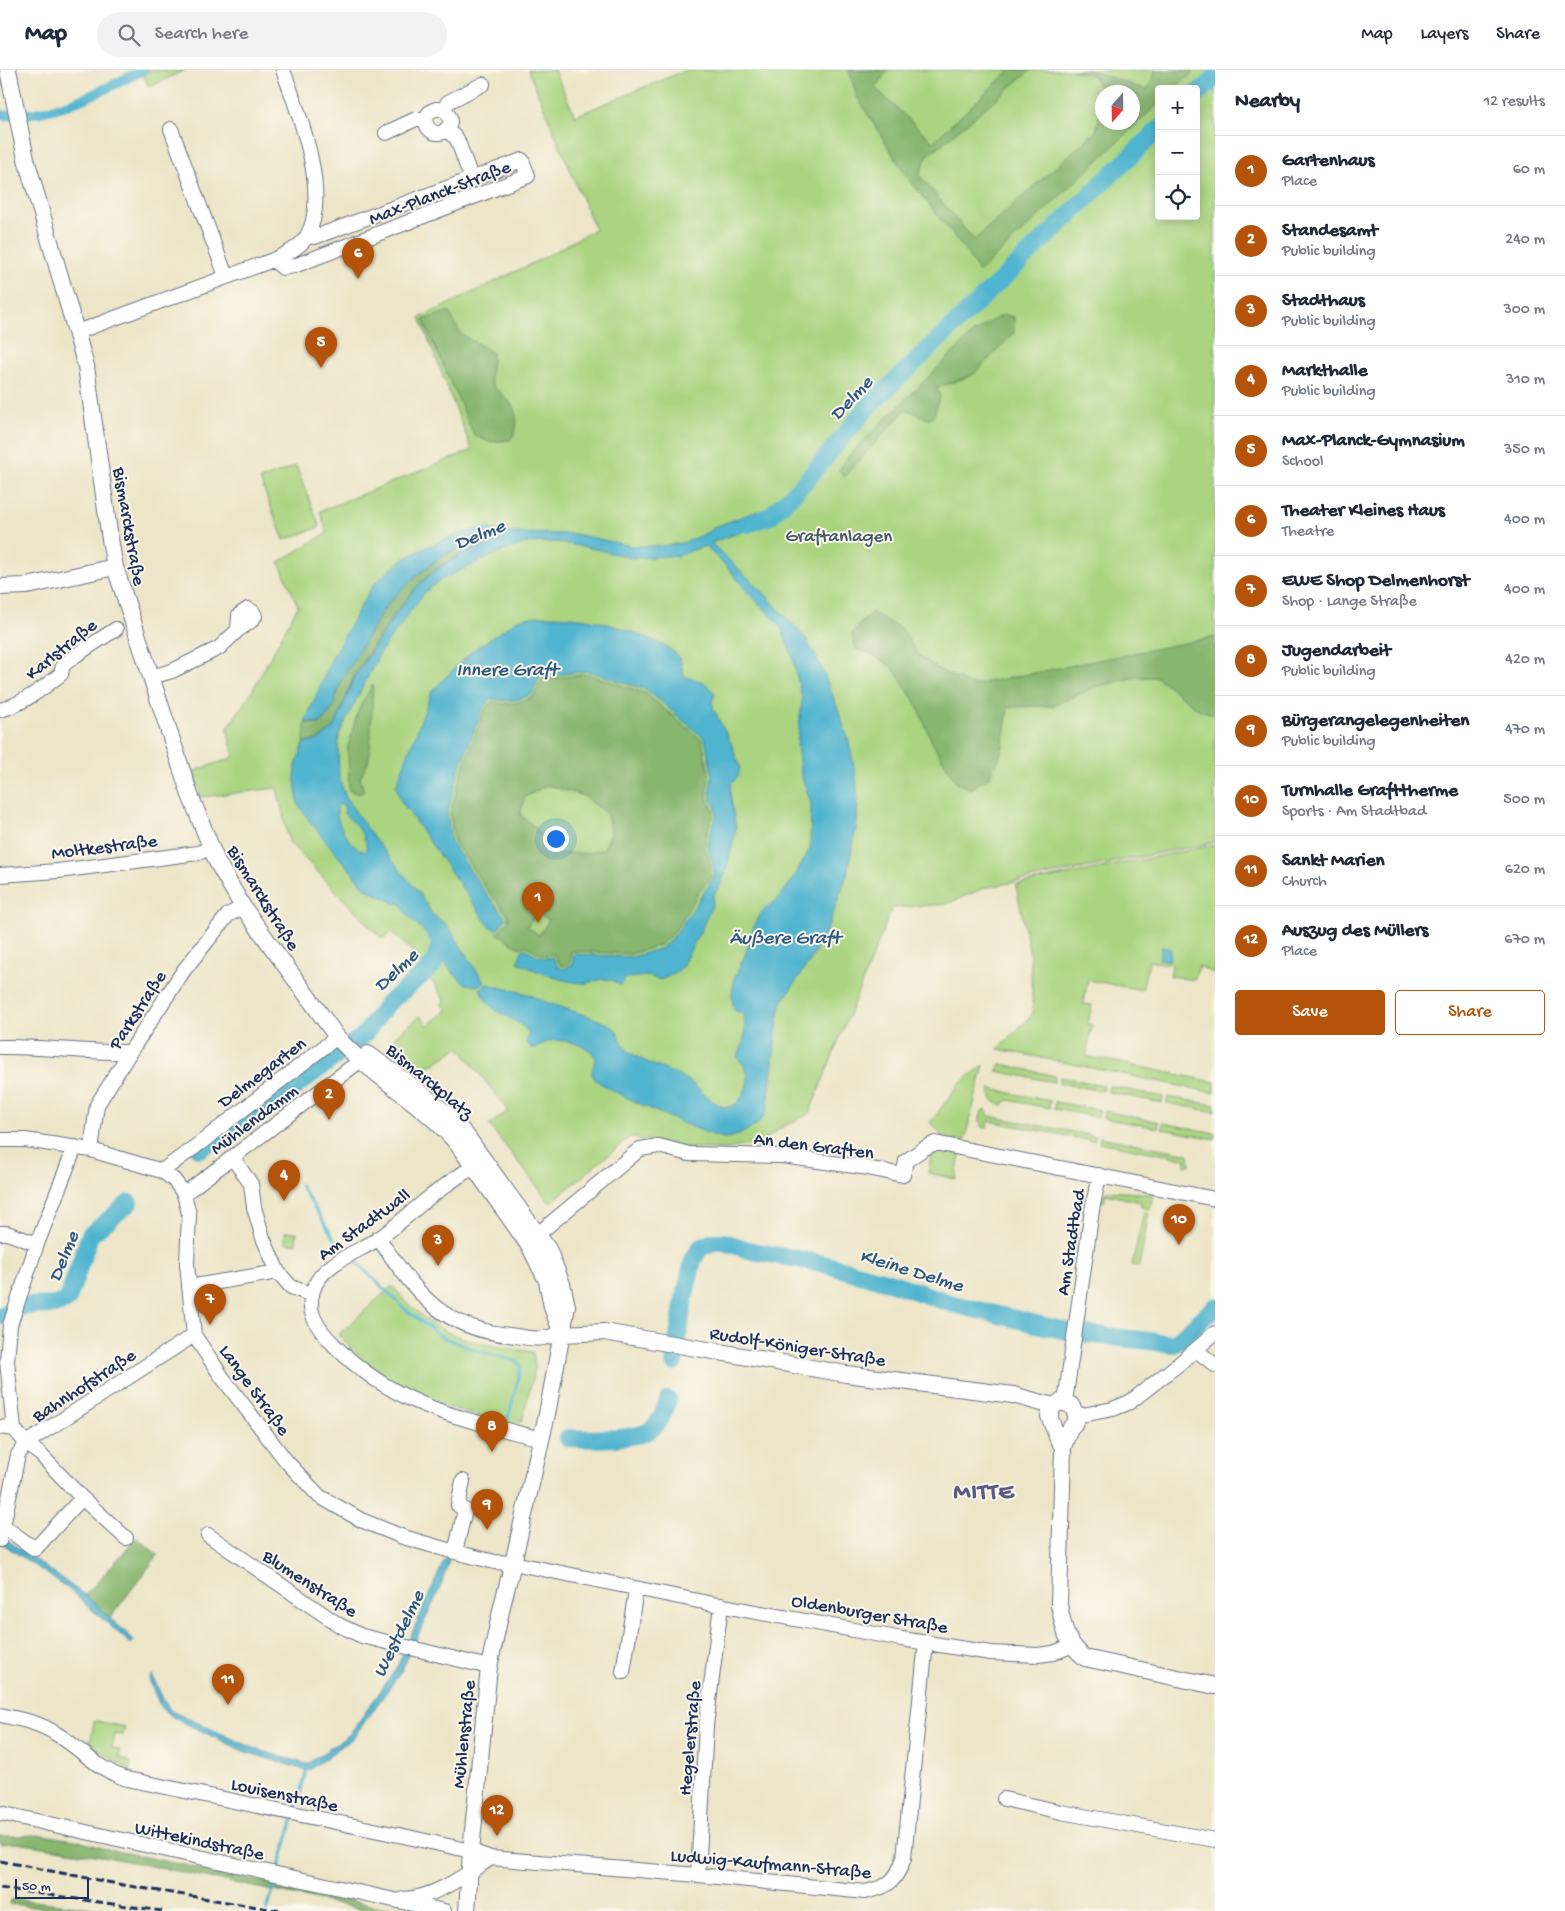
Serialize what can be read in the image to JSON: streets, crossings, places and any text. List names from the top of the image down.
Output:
{
  "streets": {
    "main road": [
      "Bismarckstraße",
      "Bismarckplatz",
      "Rudolf-Königer-Straße",
      "Mühlenstraße"
    ],
    "street": [
      "Max-Planck-Straße",
      "Karlstraße",
      "Moltkestraße",
      "Parkstraße",
      "Delmegarten",
      "Mühlendamm",
      "An den Graften",
      "Am Stadtwall",
      "Am Stadtbad",
      "Bahnhofstraße",
      "Lange Straße",
      "Blumenstraße",
      "Oldenburger Straße",
      "Hegelerstraße",
      "Louisenstraße",
      "Wittekindstraße",
      "Ludwig-Kaufmann-Straße"
    ]
  },
  "crossings": [
    ["Bismarckstraße", "Moltkestraße"],
    ["Bismarckstraße", "Parkstraße"],
    ["Bismarckstraße", "Delmegarten"],
    ["Bismarckstraße", "Bismarckplatz"],
    ["Bismarckstraße", "Mühlendamm"],
    ["Parkstraße", "Lange Straße"],
    ["Delmegarten", "Bismarckplatz"],
    ["Delmegarten", "Mühlendamm"],
    ["Delmegarten", "Lange Straße"],
    ["Bismarckplatz", "Mühlendamm"],
    ["Bismarckplatz", "Am Stadtwall"],
    ["Bismarckplatz", "Mühlenstraße"],
    ["Mühlendamm", "Lange Straße"],
    ["An den Graften", "Am Stadtbad"],
    ["An den Graften", "Mühlenstraße"],
    ["Am Stadtwall", "Mühlenstraße"],
    ["Am Stadtbad", "Rudolf-Königer-Straße"],
    ["Rudolf-Königer-Straße", "Mühlenstraße"],
    ["Bahnhofstraße", "Lange Straße"],
    ["Lange Straße", "Oldenburger Straße"],
    ["Lange Straße", "Mühlenstraße"],
    ["Blumenstraße", "Mühlenstraße"],
    ["Oldenburger Straße", "Mühlenstraße"],
    ["Oldenburger Straße", "Hegelerstraße"],
    ["Oldenburger Straße", "Ludwig-Kaufmann-Straße"],
    ["Mühlenstraße", "Louisenstraße"],
    ["Mühlenstraße", "Wittekindstraße"],
    ["Mühlenstraße", "Ludwig-Kaufmann-Straße"],
    ["Hegelerstraße", "Ludwig-Kaufmann-Straße"],
    ["Louisenstraße", "Ludwig-Kaufmann-Straße"]
  ],
  "districts": ["MITTE"],
  "water": [
    "Delme",
    "Innere Graft",
    "Äußere Graft",
    "Kleine Delme",
    "Westdelme"
  ],
  "parks": ["Graftanlagen"],
  "scale_bar": "50 m",
  "north": "bottom",
  "page": {
    "header": "Map",
    "search": "Search here",
    "nav": ["Map", "Layers", "Share"],
    "heading": ["Nearby", "12 results"],
    "map_buttons": ["+", "−"],
    "list": [
      {
        "mark": "1",
        "name": "Gartenhaus",
        "note": "Place",
        "value": "60 m"
      },
      {
        "mark": "2",
        "name": "Standesamt",
        "note": "Public building",
        "value": "240 m"
      },
      {
        "mark": "3",
        "name": "Stadthaus",
        "note": "Public building",
        "value": "300 m"
      },
      {
        "mark": "4",
        "name": "Markthalle",
        "note": "Public building",
        "value": "310 m"
      },
      {
        "mark": "5",
        "name": "Max-Planck-Gymnasium",
        "note": "School",
        "value": "350 m"
      },
      {
        "mark": "6",
        "name": "Theater Kleines Haus",
        "note": "Theatre",
        "value": "400 m"
      },
      {
        "mark": "7",
        "name": "EWE Shop Delmenhorst",
        "note": "Shop · Lange Straße",
        "value": "400 m"
      },
      {
        "mark": "8",
        "name": "Jugendarbeit",
        "note": "Public building",
        "value": "420 m"
      },
      {
        "mark": "9",
        "name": "Bürgerangelegenheiten",
        "note": "Public building",
        "value": "470 m"
      },
      {
        "mark": "10",
        "name": "Turnhalle Grafttherme",
        "note": "Sports · Am Stadtbad",
        "value": "500 m"
      },
      {
        "mark": "11",
        "name": "Sankt Marien",
        "note": "Church",
        "value": "620 m"
      },
      {
        "mark": "12",
        "name": "Auszug des Müllers",
        "note": "Place",
        "value": "670 m"
      }
    ],
    "pins": [
      "6",
      "5",
      "1",
      "2",
      "4",
      "10",
      "3",
      "7",
      "8",
      "9",
      "11",
      "12"
    ],
    "buttons": ["Save", "Share"],
    "scale": "50 m"
  }
}
